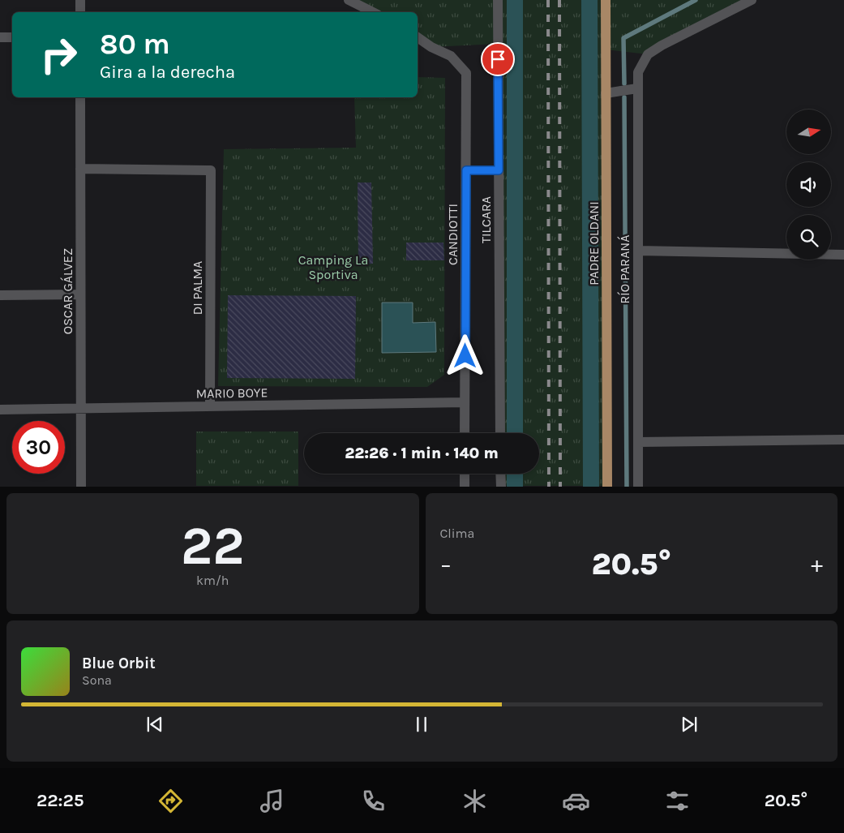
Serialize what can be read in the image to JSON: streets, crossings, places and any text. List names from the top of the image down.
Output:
{
  "streets": {
    "main road": ["PADRE OLDANI"],
    "street": [
      "TILCARA",
      "CANDIOTTI",
      "RÍO PARANÁ",
      "DI PALMA",
      "OSCAR GÁLVEZ",
      "MARIO BOYE"
    ]
  },
  "crossings": [
    ["CANDIOTTI", "MARIO BOYE"],
    ["DI PALMA", "OSCAR GÁLVEZ"],
    ["DI PALMA", "MARIO BOYE"],
    ["OSCAR GÁLVEZ", "MARIO BOYE"]
  ],
  "parks": ["Camping La Sportiva"],
  "north": "right",
  "page": {
    "turn": ["80 m", "Gira a la derecha"],
    "limit": "30",
    "trip": "22:26 · 1 min · 140 m",
    "tile": [
      ["22", "km/h"],
      "Clima"
    ],
    "heat": ["−", "20.5°", "+"],
    "song": ["Blue Orbit", "Sona"],
    "tabs": ["22:25", "20.5°"]
  }
}
